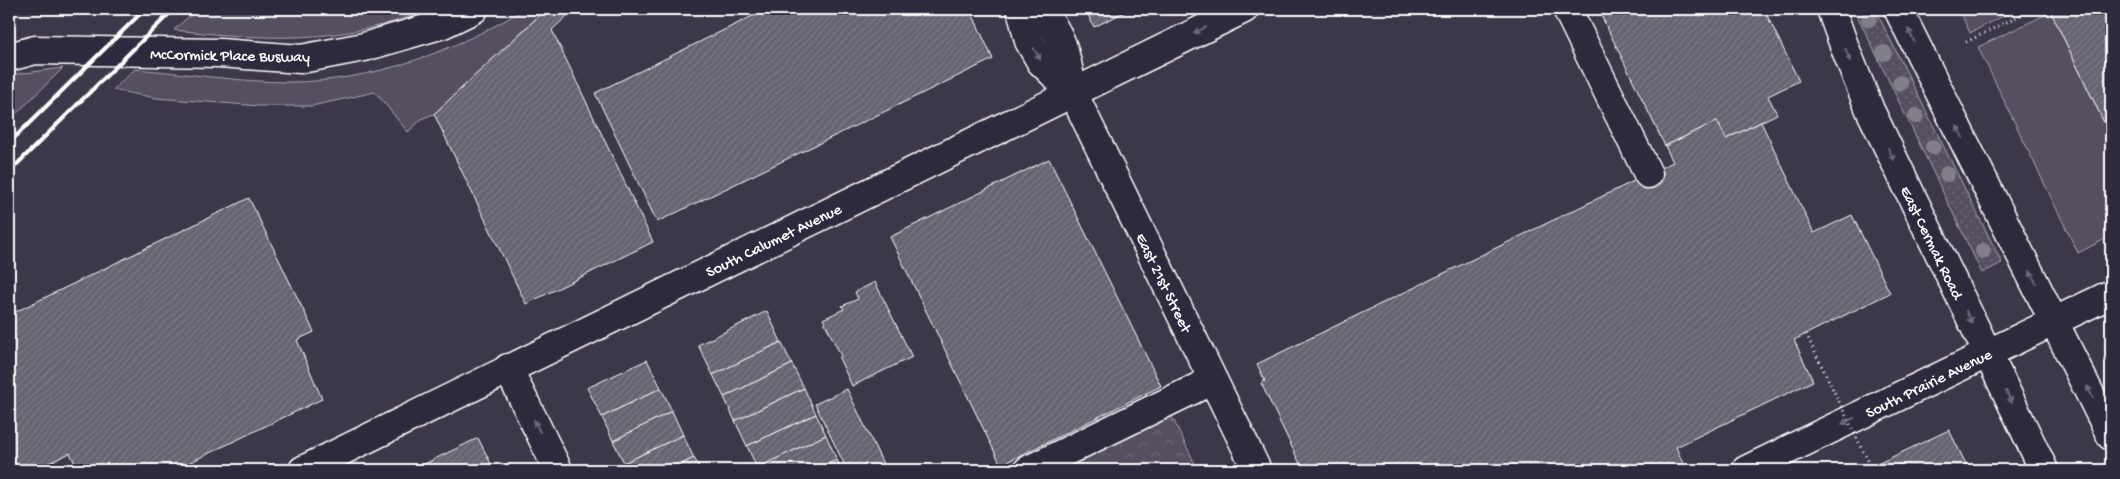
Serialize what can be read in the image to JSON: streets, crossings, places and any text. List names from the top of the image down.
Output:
{
  "streets": {
    "street": [
      "McCormick Place Busway",
      "South Calumet Avenue",
      "East Cermak Road",
      "East 21st Street",
      "South Prairie Avenue"
    ]
  },
  "crossings": [
    ["South Calumet Avenue", "East 21st Street"],
    ["East Cermak Road", "South Prairie Avenue"]
  ],
  "one_way": ["South Prairie Avenue"]
}
